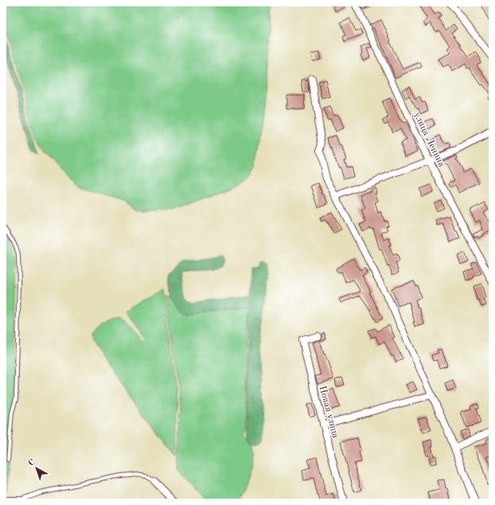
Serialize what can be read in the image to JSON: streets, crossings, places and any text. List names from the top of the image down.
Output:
{
  "streets": {
    "street": ["улица Ленина", "Новая улица"]
  },
  "north": "top left"
}
